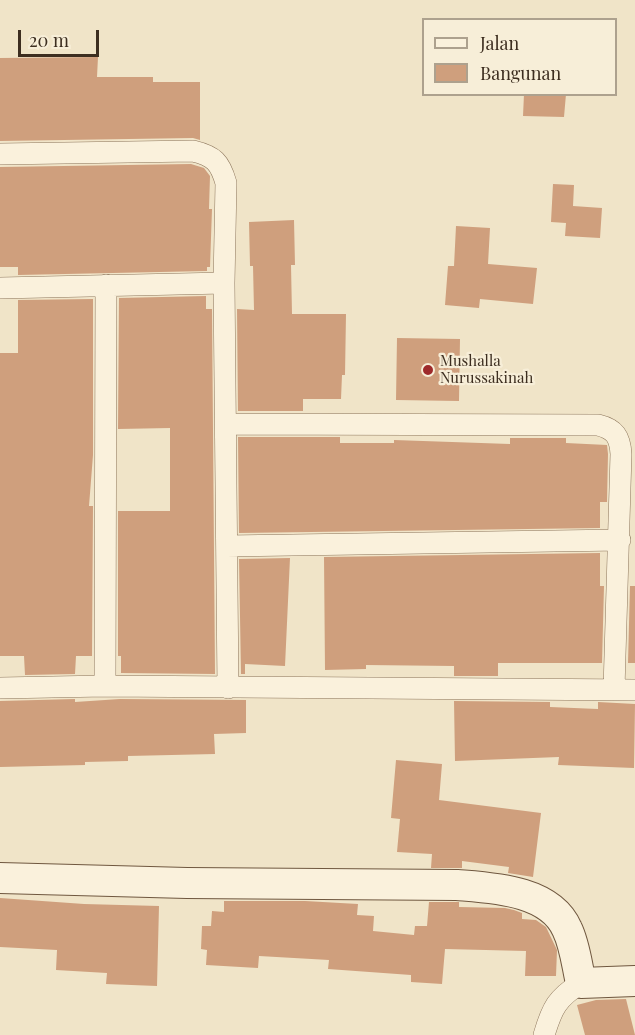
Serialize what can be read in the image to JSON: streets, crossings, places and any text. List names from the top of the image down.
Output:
{
  "places": ["Mushalla Nurussakinah"],
  "legend": ["Jalan", "Bangunan"],
  "scale_bar": "20 m"
}
